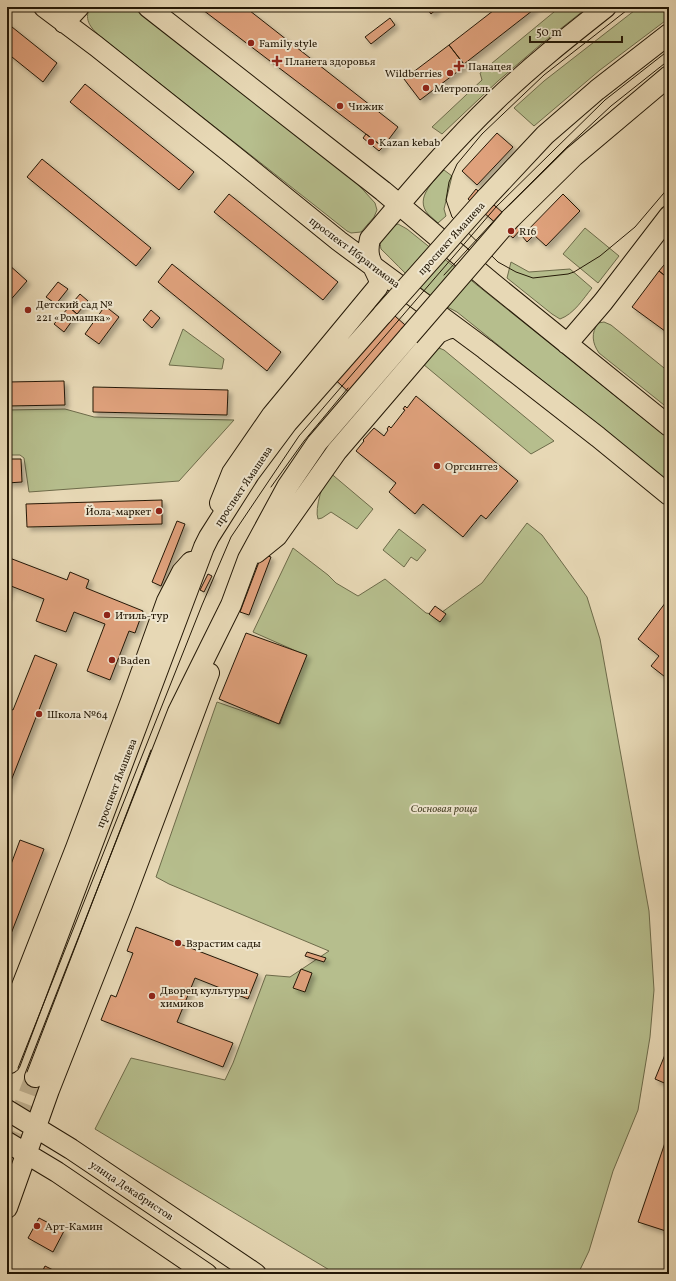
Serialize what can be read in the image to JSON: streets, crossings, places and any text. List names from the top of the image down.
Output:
{
  "streets": {
    "main road": ["проспект Ямашева", "проспект Ибрагимова", "улица Декабристов"]
  },
  "parks": ["Сосновая роща"],
  "places": {
    "other": [
      "Family style",
      "Wildberries",
      "Метрополь",
      "Чижик",
      "Kazan kebab",
      "R16",
      "Детский сад № 221 «Ромашка»",
      "Оргсинтез",
      "Йола-маркет",
      "Итиль-тур",
      "Baden",
      "Школа №64",
      "Взрастим сады",
      "Дворец культуры химиков",
      "Арт-Камин"
    ],
    "health": ["Планета здоровья", "Панацея"]
  },
  "scale_bar": "50 m"
}
